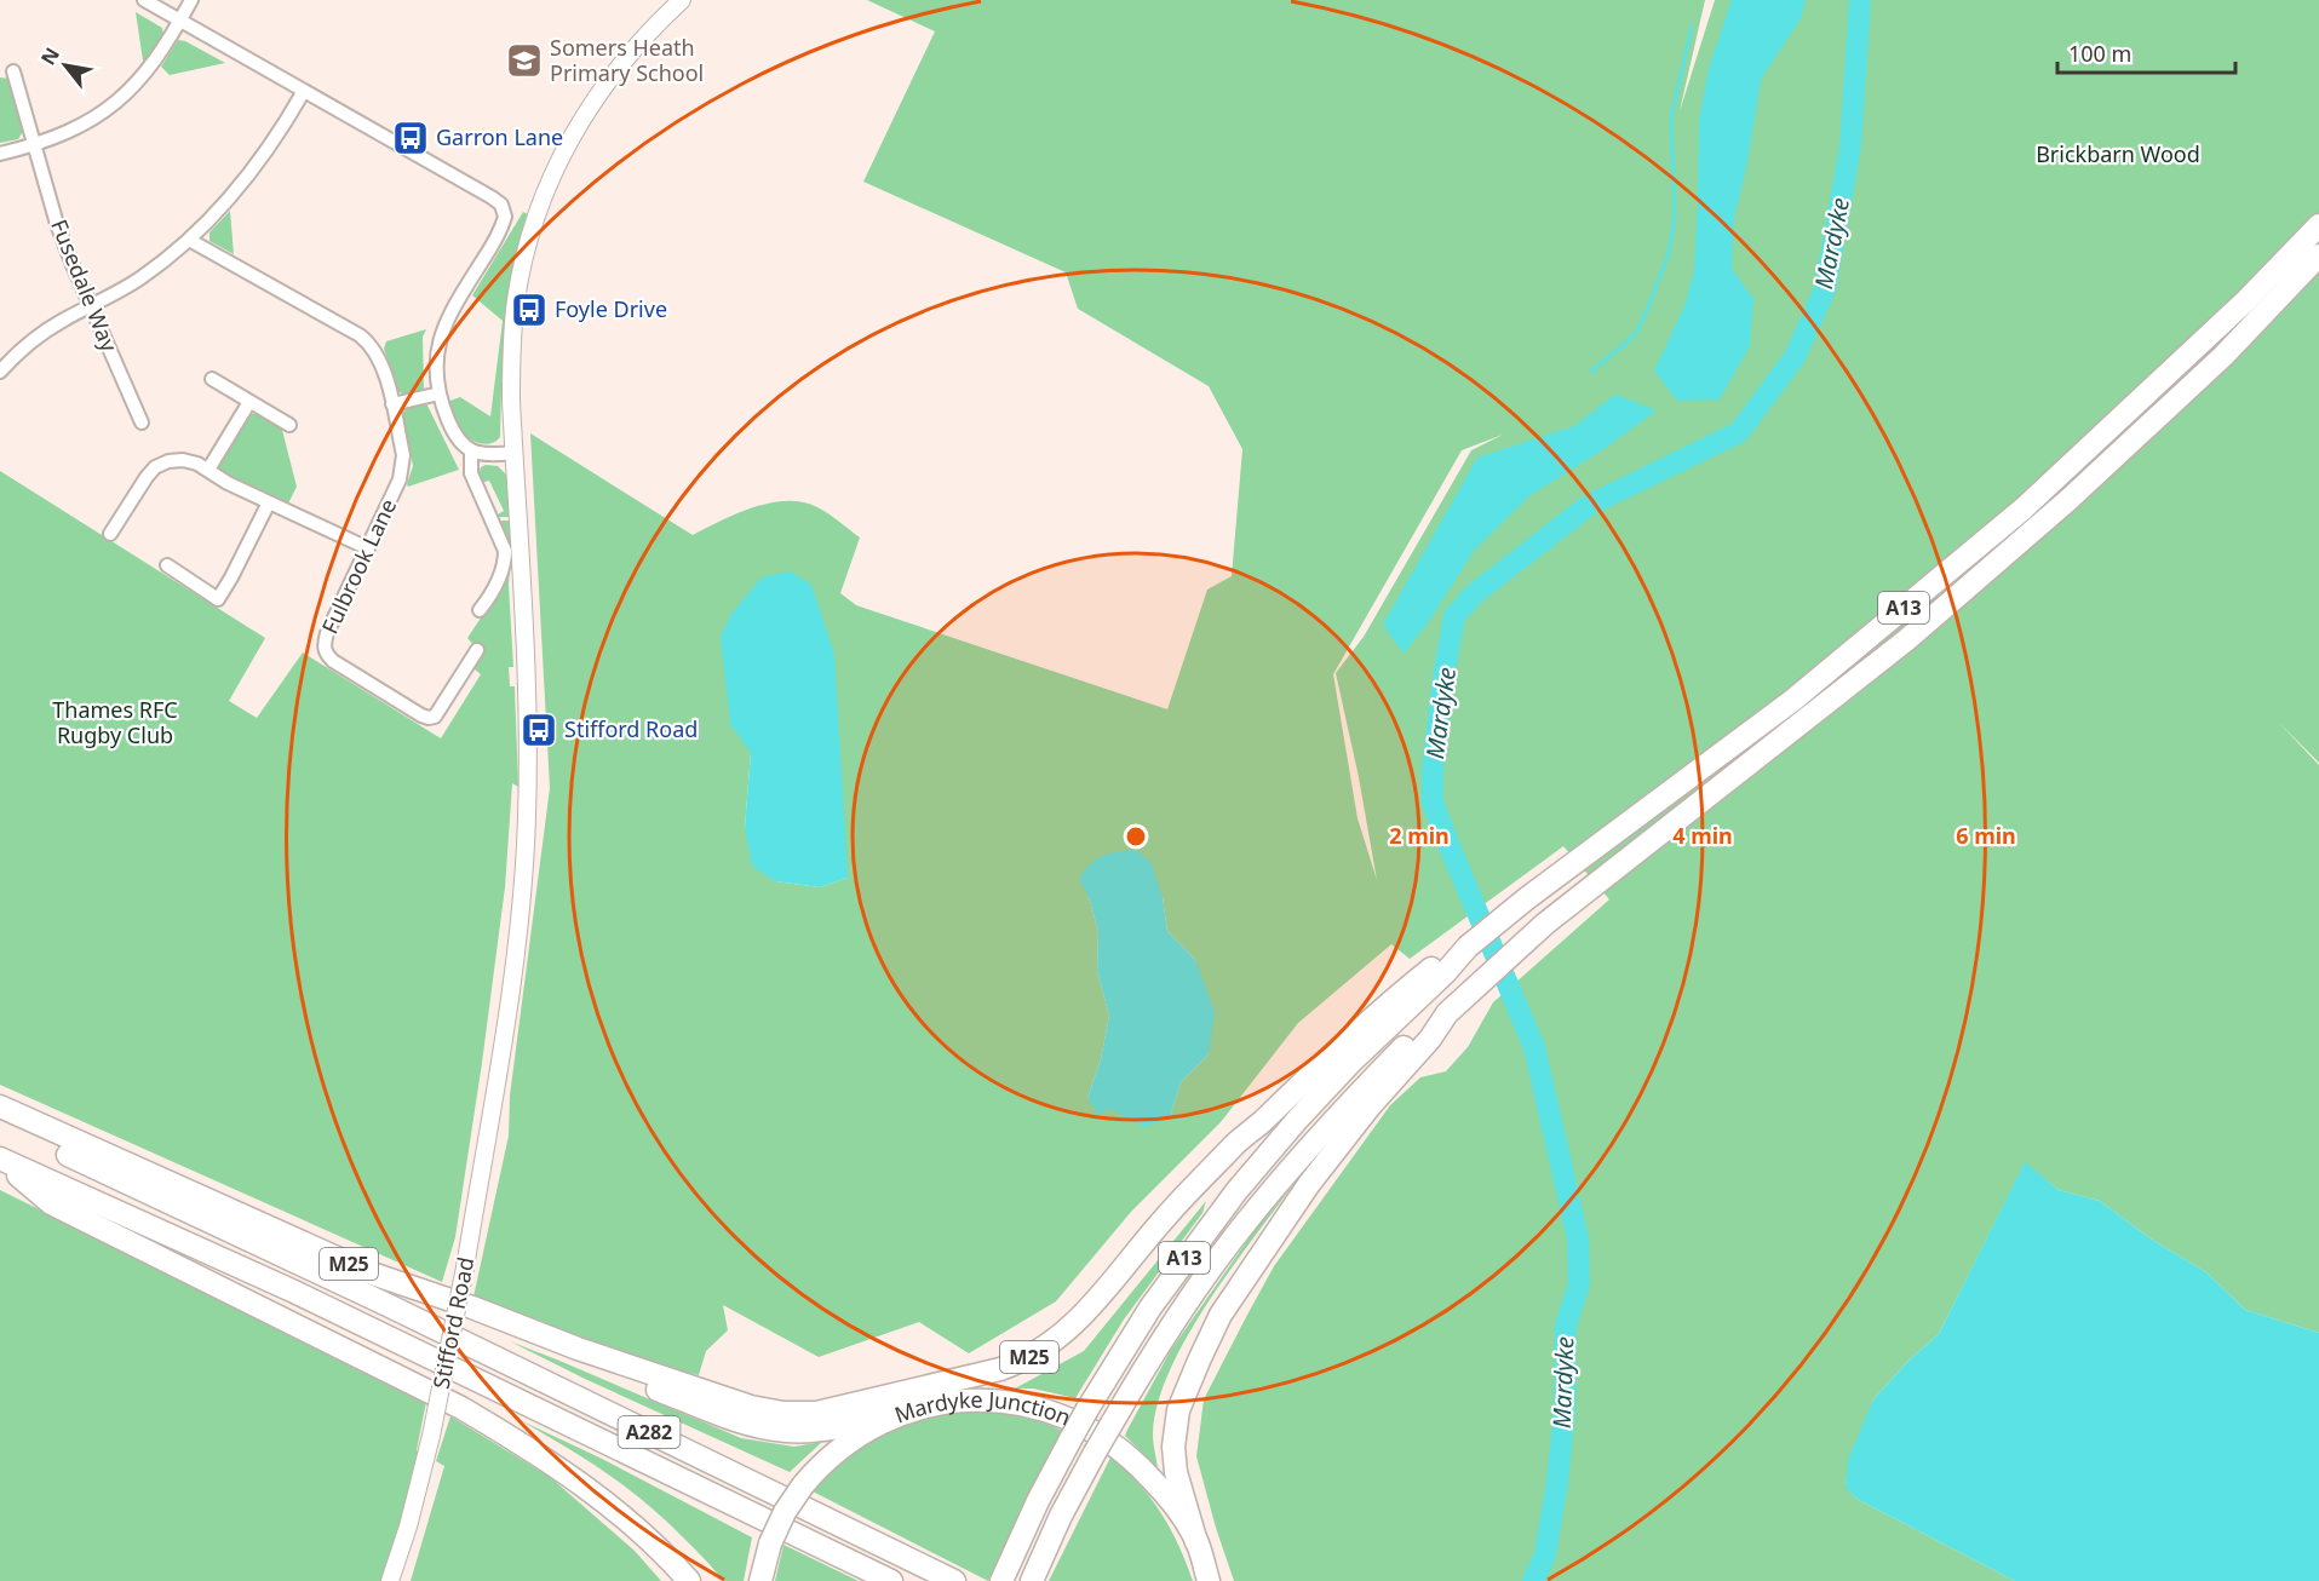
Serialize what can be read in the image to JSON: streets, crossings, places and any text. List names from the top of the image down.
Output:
{
  "streets": {
    "highway": [
      "A13",
      "M25",
      "Mardyke Junction",
      "A282"
    ],
    "main road": ["Stifford Road"],
    "street": ["Fusedale Way", "Fulbrook Lane"]
  },
  "crossings": [
    ["M25", "Mardyke Junction"],
    ["M25", "A282"]
  ],
  "water": ["Mardyke"],
  "parks": ["Brickbarn Wood", "Thames RFC Rugby Club"],
  "places": {
    "school or university": ["Somers Heath Primary School"],
    "bus stop": ["Garron Lane", "Foyle Drive", "Stifford Road"]
  },
  "scale_bar": "100 m",
  "north": "top left",
  "rings": ["2 min", "4 min", "6 min"]
}
